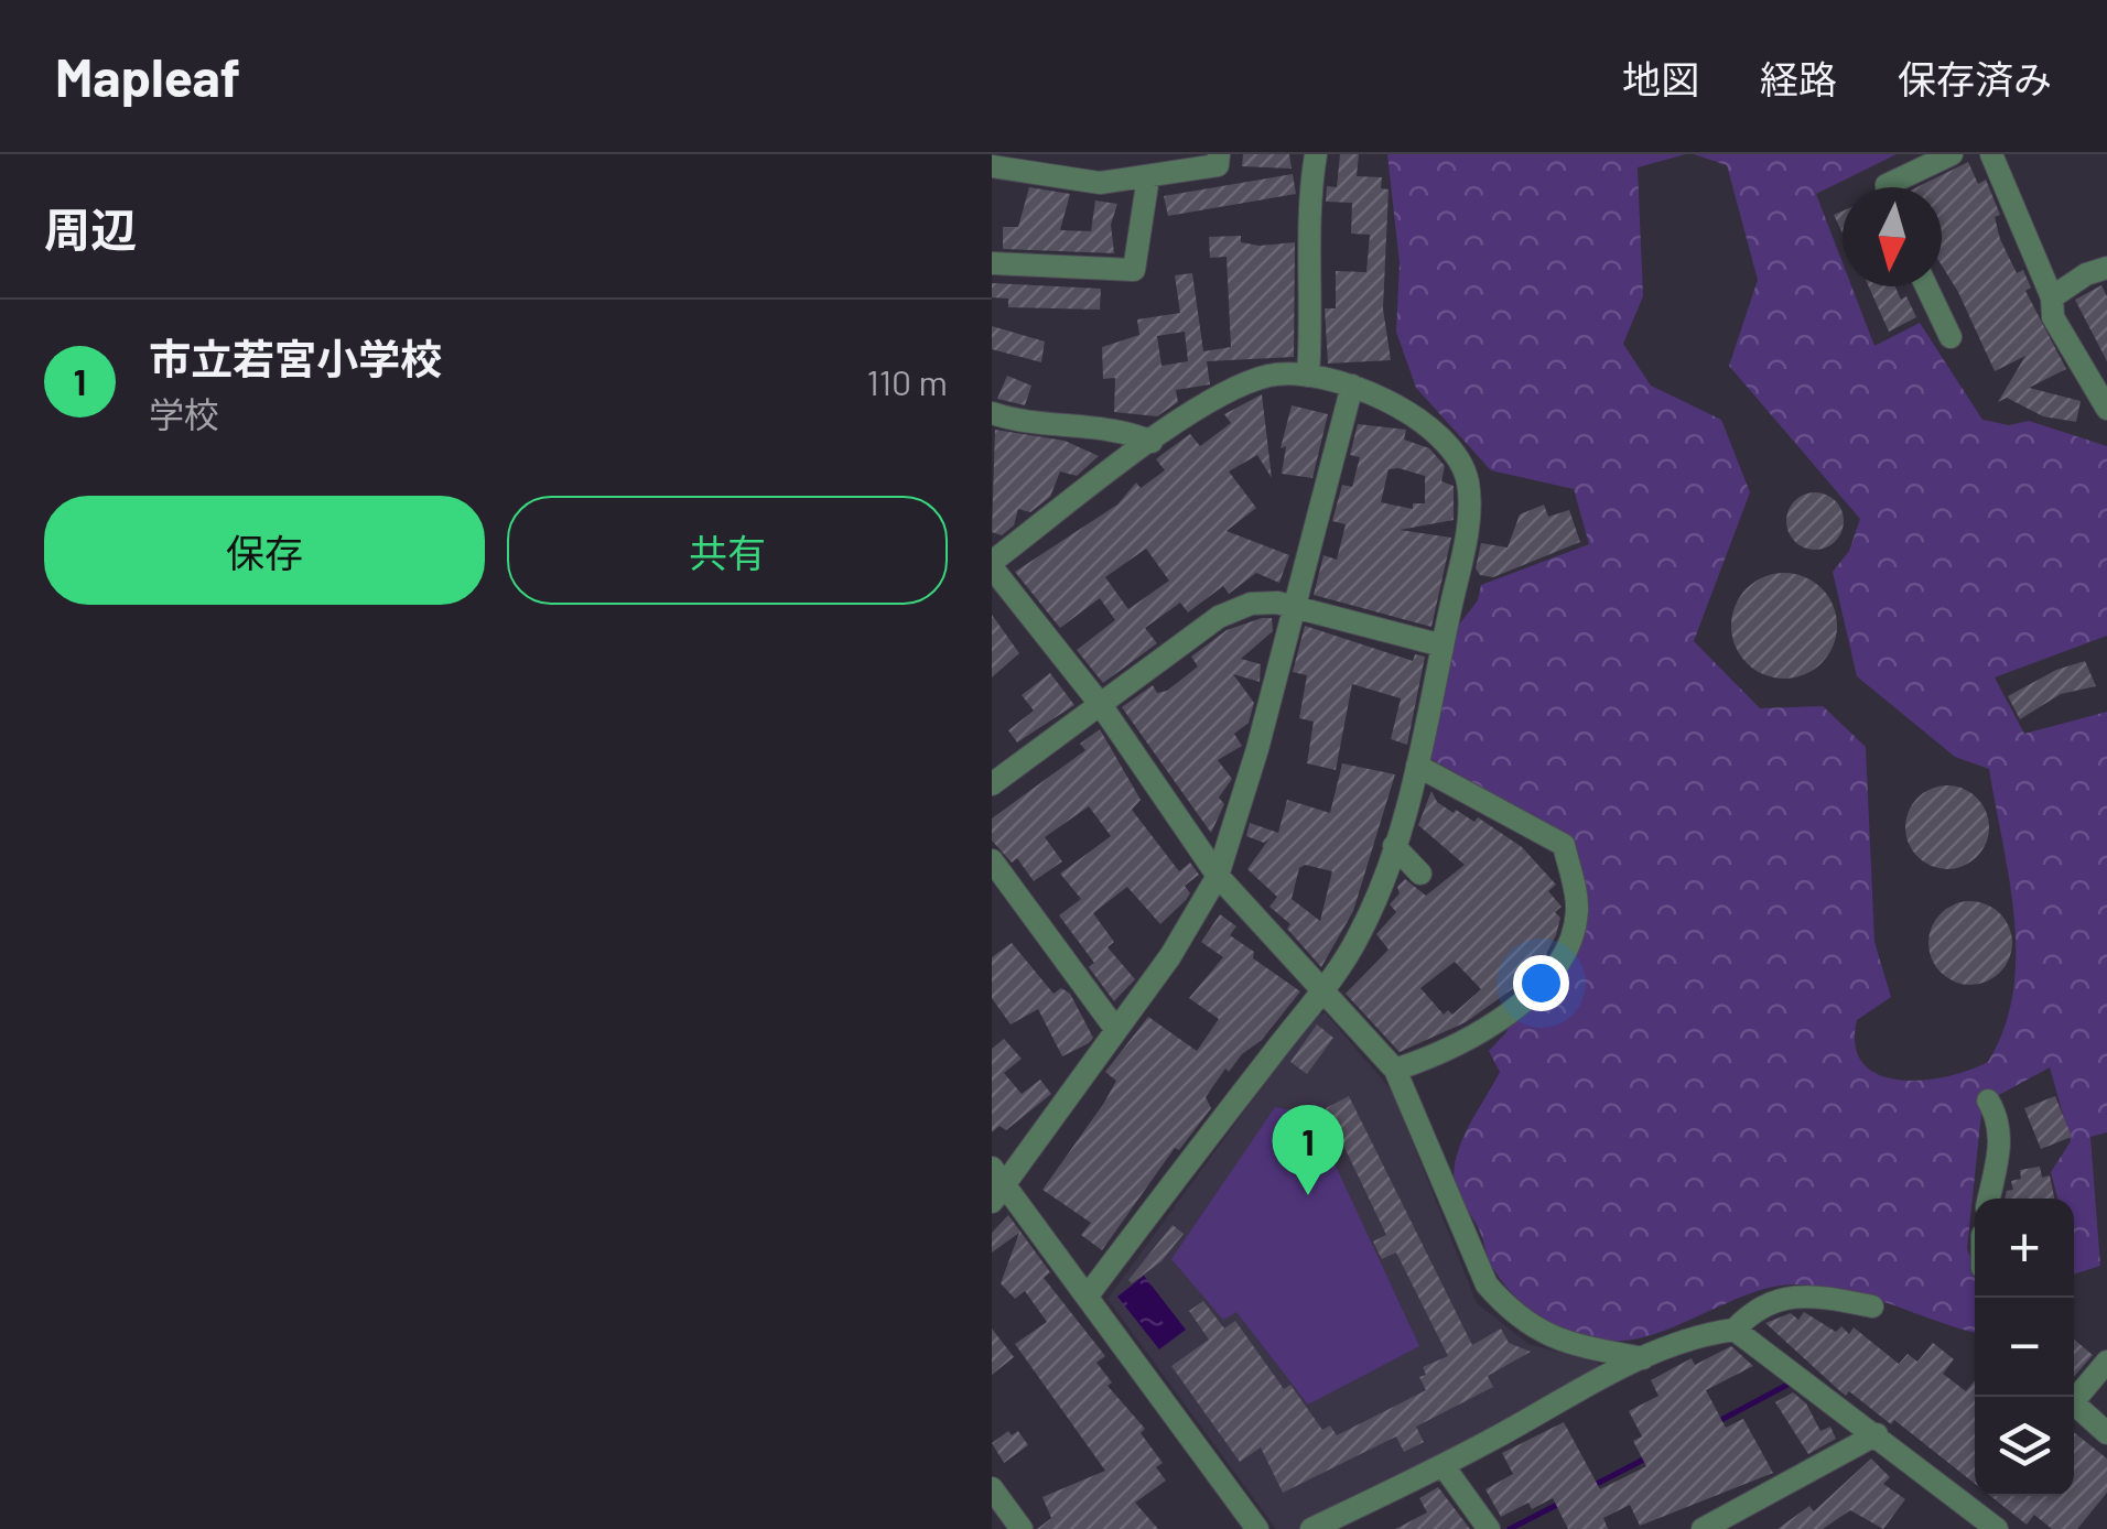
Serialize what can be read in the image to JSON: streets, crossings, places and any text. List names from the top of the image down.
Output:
{
  "north": "bottom",
  "page": {
    "header": "Mapleaf",
    "nav": ["地図", "経路", "保存済み"],
    "heading": "周辺",
    "list": [
      {
        "mark": "1",
        "name": "市立若宮小学校",
        "note": "学校",
        "value": "110 m"
      }
    ],
    "buttons": ["保存", "共有"],
    "pins": "1",
    "map_buttons": ["+", "−"]
  }
}
